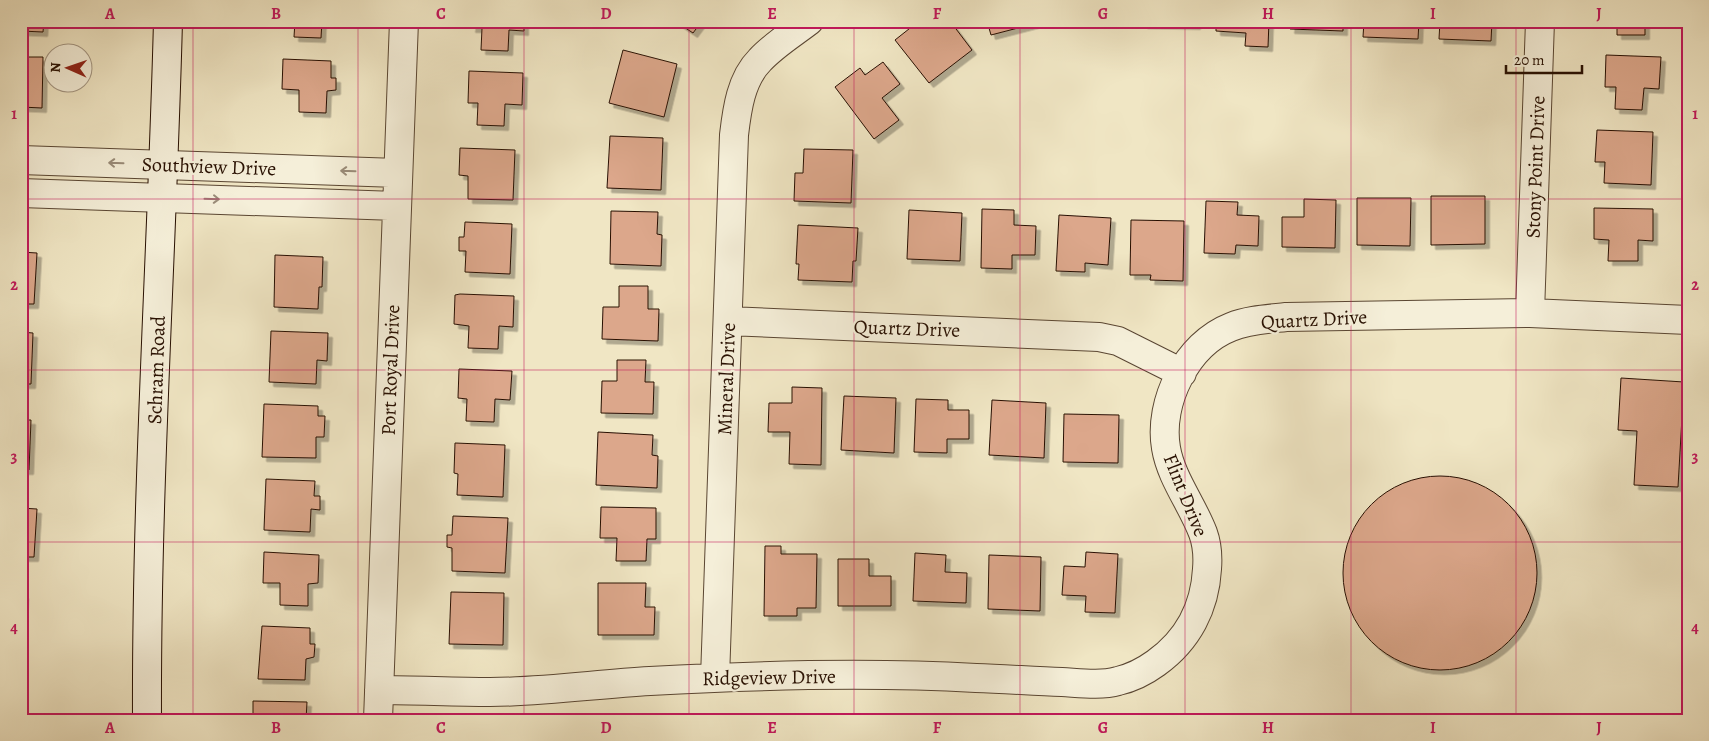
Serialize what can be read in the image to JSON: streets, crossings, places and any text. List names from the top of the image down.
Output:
{
  "streets": {
    "street": [
      "Southview Drive",
      "Stony Point Drive",
      "Quartz Drive",
      "Schram Road",
      "Port Royal Drive",
      "Mineral Drive",
      "Flint Drive",
      "Ridgeview Drive"
    ]
  },
  "crossings": [
    ["Southview Drive", "Schram Road"],
    ["Southview Drive", "Port Royal Drive"],
    ["Stony Point Drive", "Quartz Drive"],
    ["Quartz Drive", "Mineral Drive"],
    ["Quartz Drive", "Flint Drive"],
    ["Port Royal Drive", "Ridgeview Drive"],
    ["Mineral Drive", "Ridgeview Drive"],
    ["Flint Drive", "Ridgeview Drive"]
  ],
  "scale_bar": "20 m",
  "north": "left",
  "grid": {
    "columns": [
      "A",
      "B",
      "C",
      "D",
      "E",
      "F",
      "G",
      "H",
      "I",
      "J"
    ],
    "rows": [
      "1",
      "2",
      "3",
      "4"
    ]
  }
}
